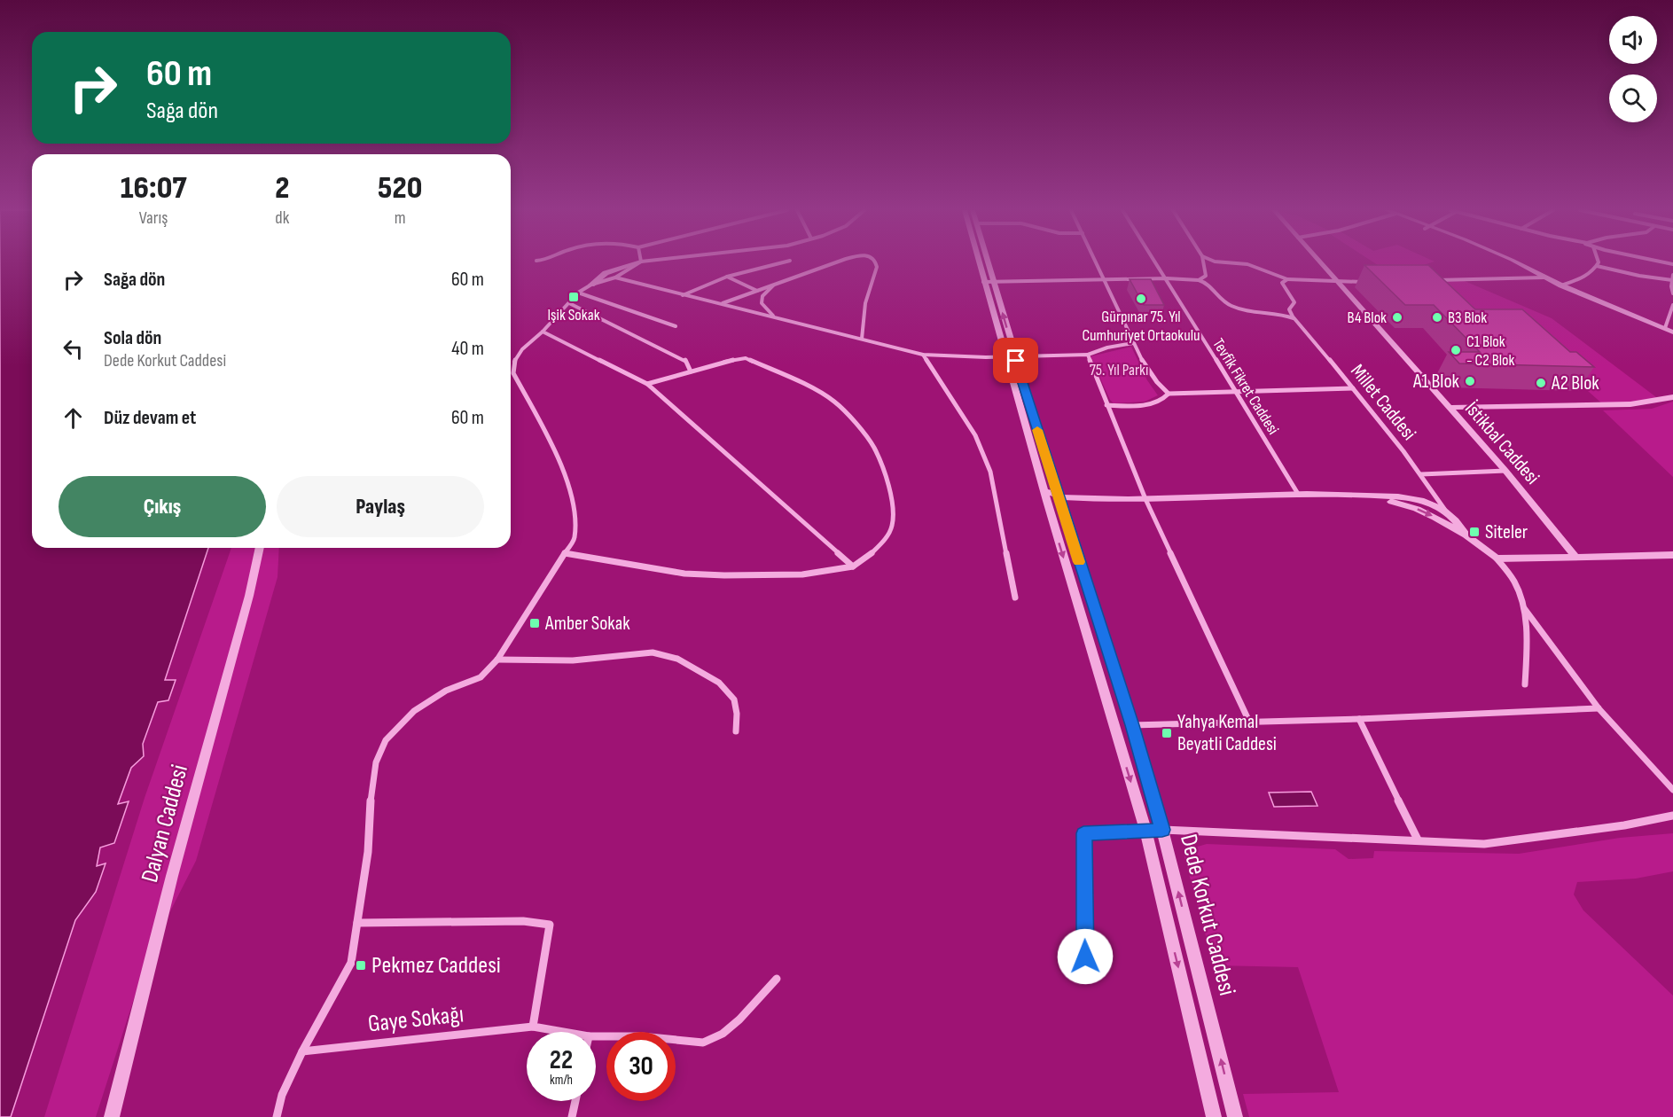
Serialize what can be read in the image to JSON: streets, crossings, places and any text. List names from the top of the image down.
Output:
{
  "streets": {
    "street": [
      "Tevfik Fikret Caddesi",
      "Millet Caddesi",
      "İstikbal Caddesi",
      "Dalyan Caddesi",
      "Dede Korkut Caddesi",
      "Gaye Sokağı"
    ]
  },
  "parks": ["75. Yıl Parkı"],
  "places": {
    "transit": [
      "Işik Sokak",
      "Siteler",
      "Amber Sokak",
      "Yahya Kemal Beyatli Caddesi",
      "Pekmez Caddesi"
    ],
    "other": [
      "Gürpınar 75. Yıl Cumhuriyet Ortaokulu",
      "B4 Blok",
      "B3 Blok",
      "C1 Blok - C2 Blok",
      "A1 Blok",
      "A2 Blok"
    ]
  },
  "page": {
    "turn": ["60 m", "Sağa dön"],
    "eta": [
      "16:07",
      "Varış",
      "2",
      "dk",
      "520",
      "m"
    ],
    "list": [
      {
        "name": "Sağa dön",
        "value": "60 m"
      },
      {
        "name": "Sola dön",
        "note": "Dede Korkut Caddesi",
        "value": "40 m"
      },
      {
        "name": "Düz devam et",
        "value": "60 m"
      }
    ],
    "buttons": ["Çıkış", "Paylaş"],
    "speed": "22 km/h",
    "limit": "30"
  }
}
